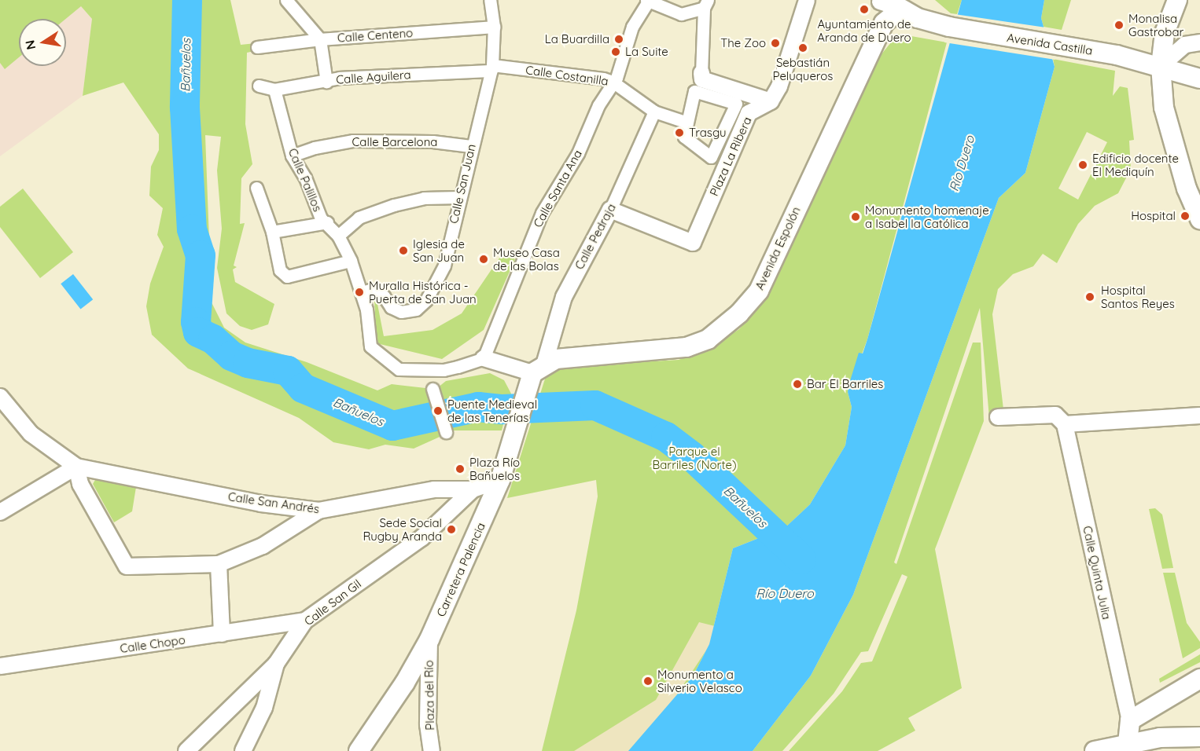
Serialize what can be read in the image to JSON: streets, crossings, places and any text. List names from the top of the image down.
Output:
{
  "streets": {
    "street": [
      "Calle Centeno",
      "Avenida Castilla",
      "Calle Costanilla",
      "Calle Aguilera",
      "Calle Barcelona",
      "Plaza La Ribera",
      "Calle Palillos",
      "Calle San Juan",
      "Calle Santa Ana",
      "Calle Pedraja",
      "Avenida Espolón",
      "Calle San Andrés",
      "Carretera Palencia",
      "Calle Quinta Julia",
      "Calle San Gil",
      "Calle Chopo",
      "Plaza del Río"
    ]
  },
  "crossings": [
    ["Calle Centeno", "Calle San Juan"],
    ["Avenida Castilla", "Avenida Espolón"],
    ["Calle Costanilla", "Calle Aguilera"],
    ["Calle Costanilla", "Plaza La Ribera"],
    ["Calle Costanilla", "Calle San Juan"],
    ["Calle Costanilla", "Calle Santa Ana"],
    ["Calle Costanilla", "Calle Pedraja"],
    ["Calle Aguilera", "Calle Palillos"],
    ["Calle Aguilera", "Calle San Juan"],
    ["Calle Barcelona", "Calle Palillos"],
    ["Calle Barcelona", "Calle San Juan"],
    ["Plaza La Ribera", "Calle Pedraja"],
    ["Calle Palillos", "Calle San Juan"],
    ["Calle Palillos", "Calle Santa Ana"],
    ["Calle Pedraja", "Avenida Espolón"],
    ["Calle Pedraja", "Carretera Palencia"],
    ["Avenida Espolón", "Carretera Palencia"],
    ["Calle San Andrés", "Calle San Gil"],
    ["Carretera Palencia", "Calle San Gil"],
    ["Carretera Palencia", "Plaza del Río"],
    ["Calle San Gil", "Calle Chopo"]
  ],
  "water": ["Bañuelos", "Río Duero"],
  "parks": ["Parque el Barriles (Norte)"],
  "places": [
    "Ayuntamiento de Aranda de Duero",
    "Monalisa Gastrobar",
    "La Buardilla",
    "The Zoo",
    "Sebastián Peluqueros",
    "La Suite",
    "Trasgu",
    "Edificio docente El Mediquín",
    "Hospital",
    "Monumento homenaje a Isabel la Católica",
    "Iglesia de San Juan",
    "Museo Casa de las Bolas",
    "Muralla Histórica - Puerta de San Juan",
    "Hospital Santos Reyes",
    "Bar El Barriles",
    "Puente Medieval de las Tenerías",
    "Plaza Río Bañuelos",
    "Sede Social Rugby Aranda",
    "Monumento a Silverio Velasco"
  ],
  "north": "left"
}
